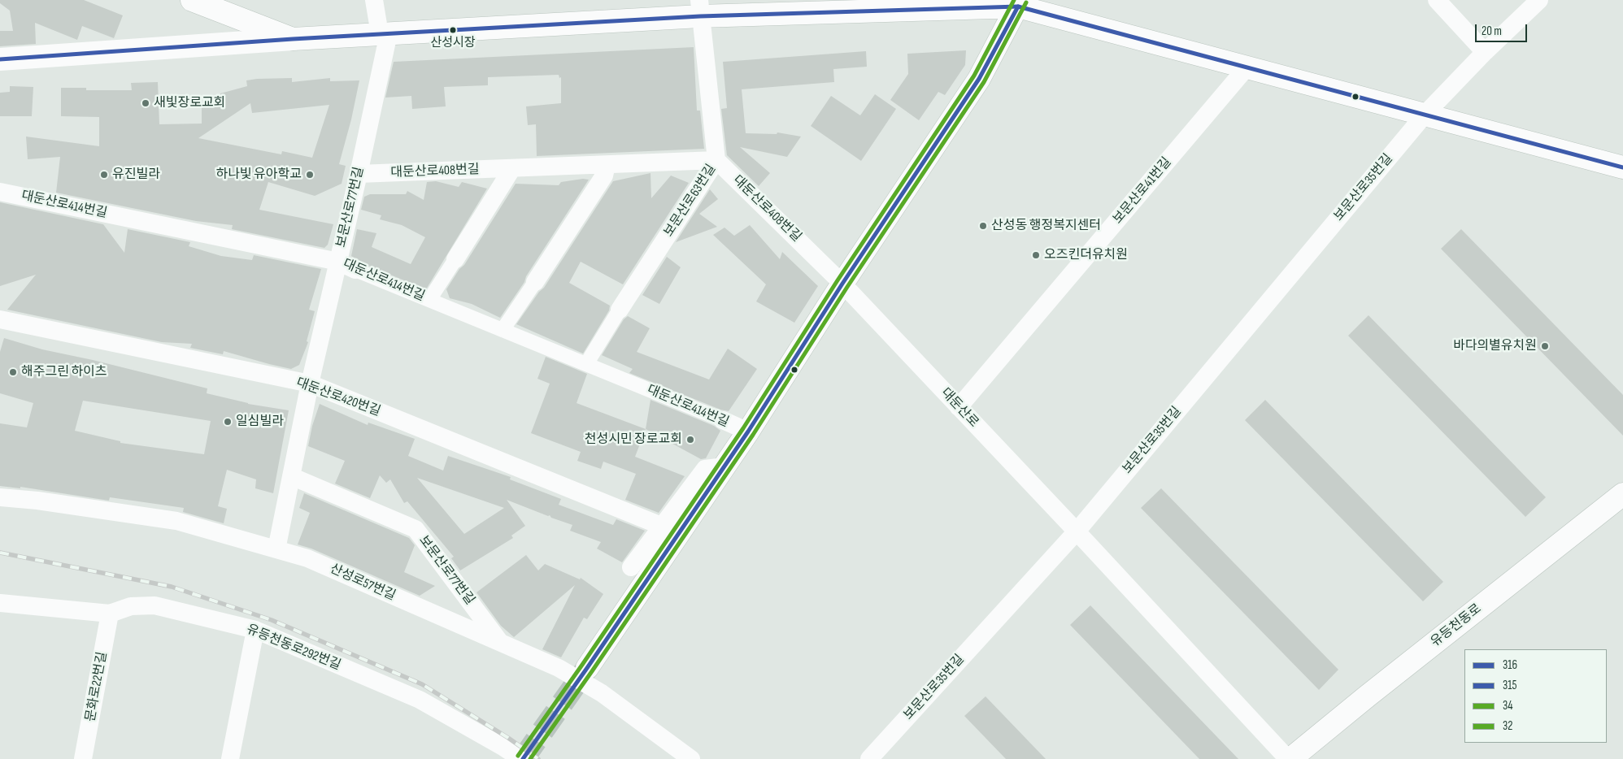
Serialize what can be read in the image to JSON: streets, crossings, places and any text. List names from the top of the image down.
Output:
{
  "streets": {
    "main road": ["유등천동로"],
    "street": [
      "대둔산로408번길",
      "보문산로35번길",
      "보문산로41번길",
      "보문산로63번길",
      "대둔산로414번길",
      "보문산로77번길",
      "대둔산로420번길",
      "대둔산로",
      "산성로57번길",
      "유등천동로292번길",
      "문화로22번길"
    ]
  },
  "crossings": [
    ["대둔산로408번길", "보문산로63번길"],
    ["대둔산로408번길", "보문산로77번길"],
    ["대둔산로408번길", "대둔산로"],
    ["보문산로35번길", "대둔산로"],
    ["보문산로41번길", "대둔산로"],
    ["보문산로63번길", "대둔산로414번길"],
    ["대둔산로414번길", "보문산로77번길"],
    ["보문산로77번길", "대둔산로420번길"],
    ["보문산로77번길", "산성로57번길"],
    ["대둔산로", "유등천동로"],
    ["유등천동로292번길", "문화로22번길"]
  ],
  "places": [
    "산성시장",
    "새빛장로교회",
    "유진빌라",
    "하나빛 유아학교",
    "산성동 행정복지센터",
    "오즈킨더유치원",
    "바다의별유치원",
    "해주그린 하이츠",
    "일심빌라",
    "천성시민 장로교회"
  ],
  "lines": [
    "transit line 32",
    "transit line 34",
    "transit line 316",
    "transit line 315"
  ],
  "legend": [
    "316",
    "315",
    "34",
    "32"
  ],
  "scale_bar": "20 m"
}
